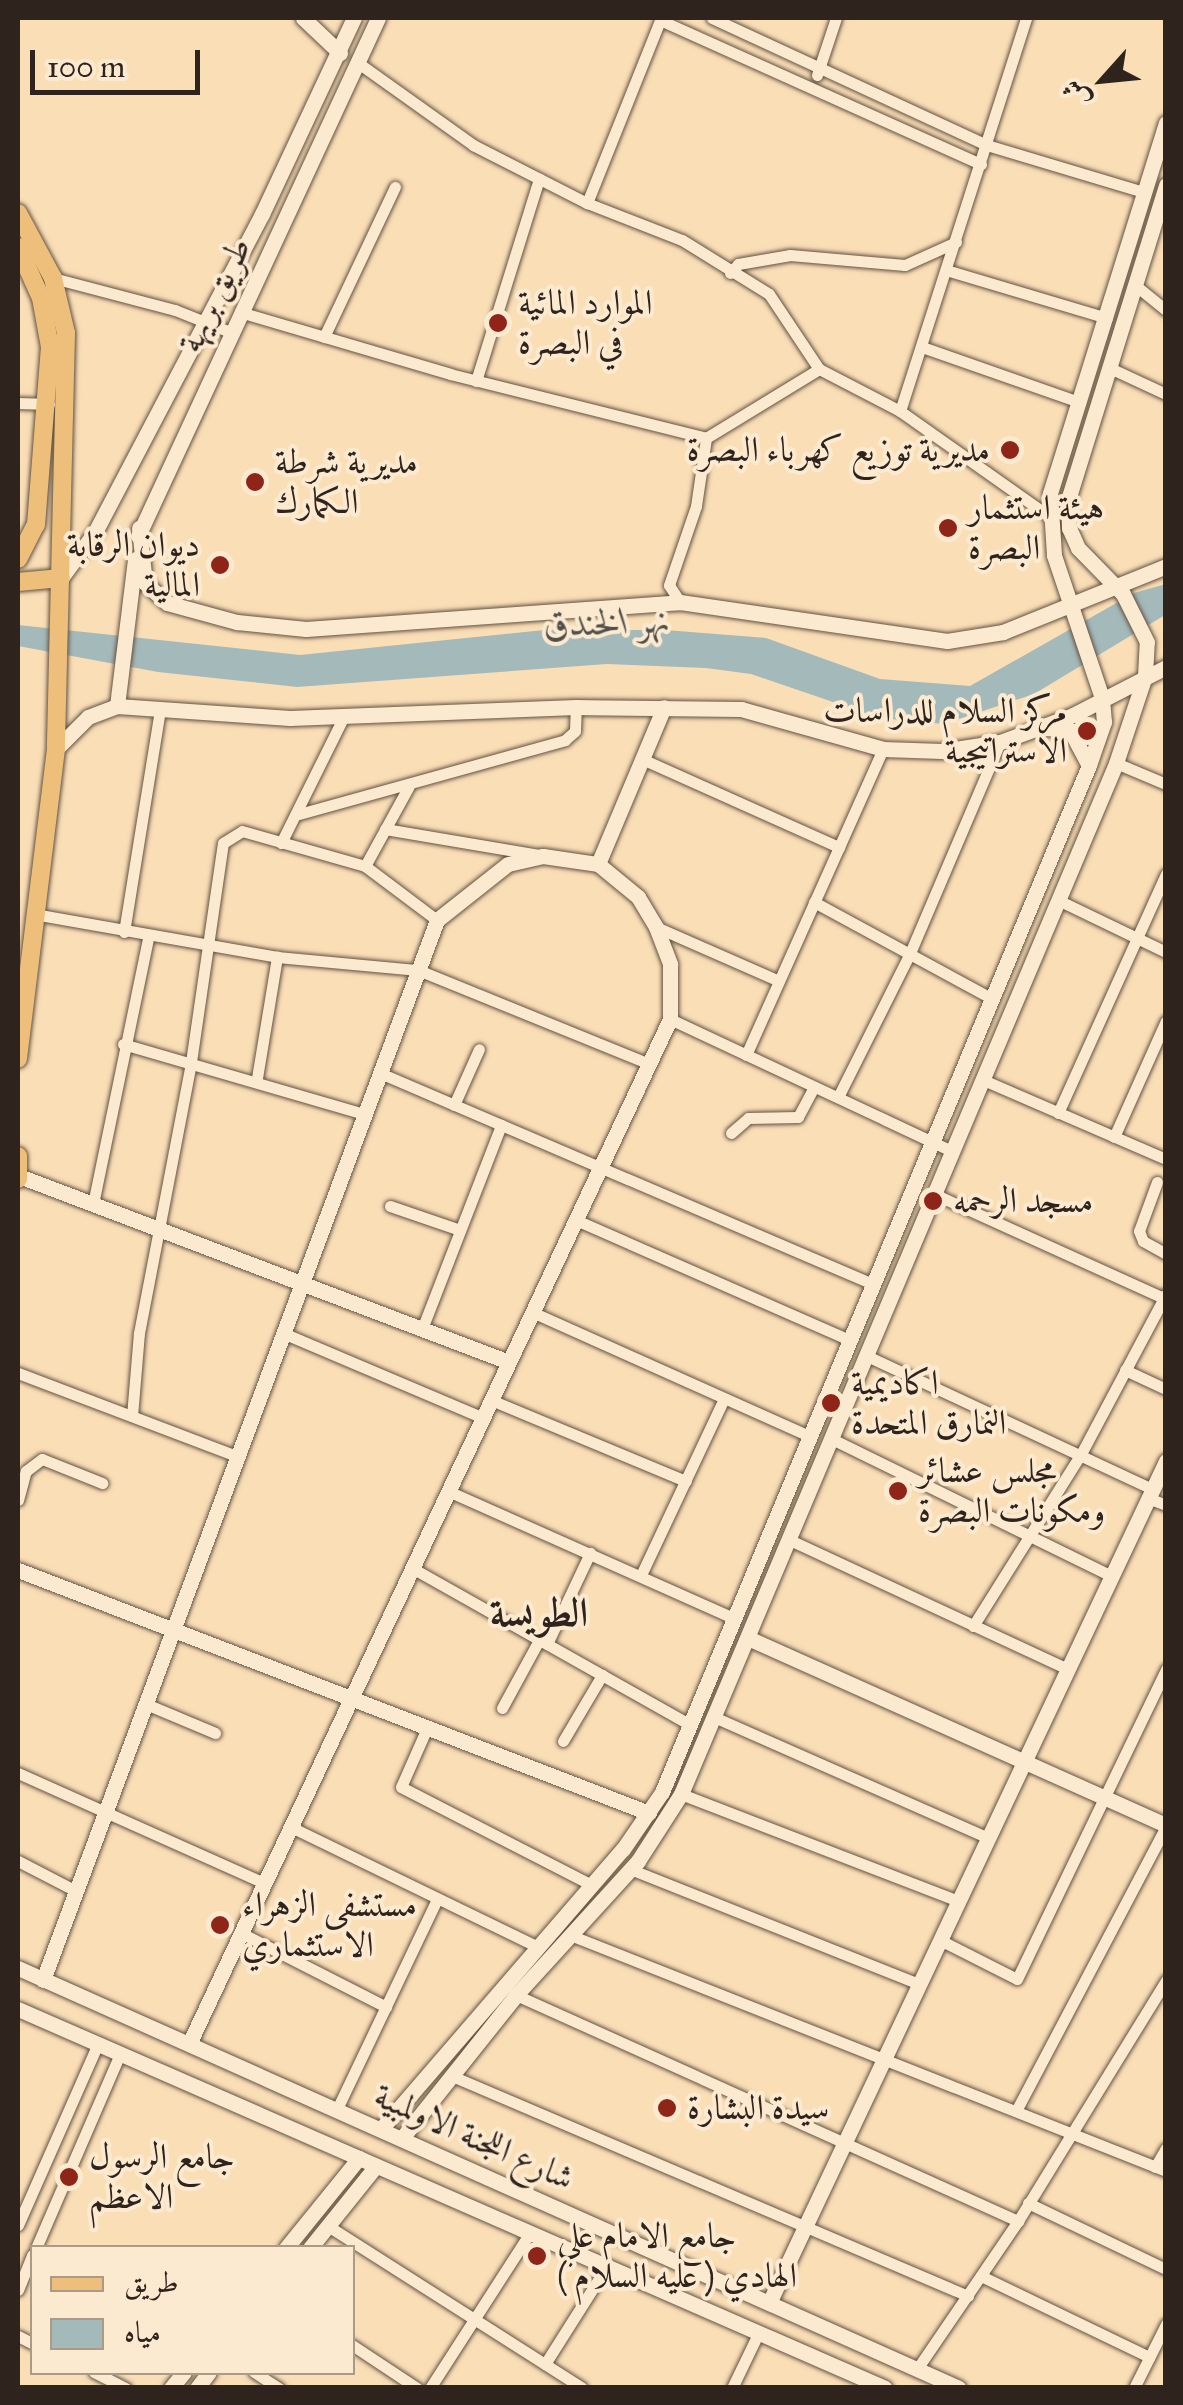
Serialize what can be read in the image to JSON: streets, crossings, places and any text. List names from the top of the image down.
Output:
{
  "streets": {
    "main road": ["طريق بريهة", "شارع اللجنة الاولمبية"]
  },
  "districts": ["الطويسة"],
  "water": ["نهر الخندق"],
  "places": [
    "الموارد المائية في البصرة",
    "مديرية توزيع كهرباء البصرة",
    "مديرية شرطة الكمارك",
    "هيئة استثمار البصرة",
    "ديوان الرقابة المالية",
    "مركز السلام للدراسات الاستراتيجية",
    "مسجد الرحمه",
    "اكاديمية النمارق المتحدة",
    "مجلس عشائر ومكونات البصرة",
    "مستشفى الزهراء الاستثماري",
    "سيدة البشارة",
    "جامع الرسول الاعظم",
    "جامع الامام علي الهادي ( عليه السلام )"
  ],
  "legend": ["طريق", "مياه"],
  "scale_bar": "100 m",
  "north": "bottom left"
}
